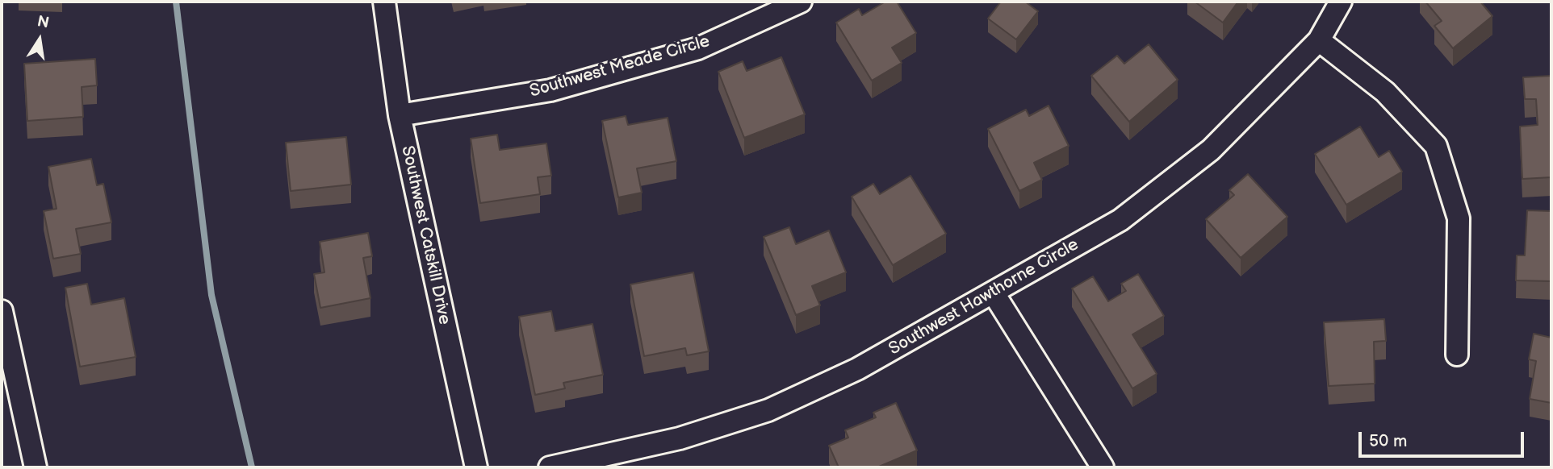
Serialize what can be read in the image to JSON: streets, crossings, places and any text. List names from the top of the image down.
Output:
{
  "streets": {
    "street": ["Southwest Meade Circle", "Southwest Catskill Drive", "Southwest Hawthorne Circle"]
  },
  "crossings": [
    ["Southwest Meade Circle", "Southwest Catskill Drive"]
  ],
  "scale_bar": "50 m",
  "north": "top"
}
